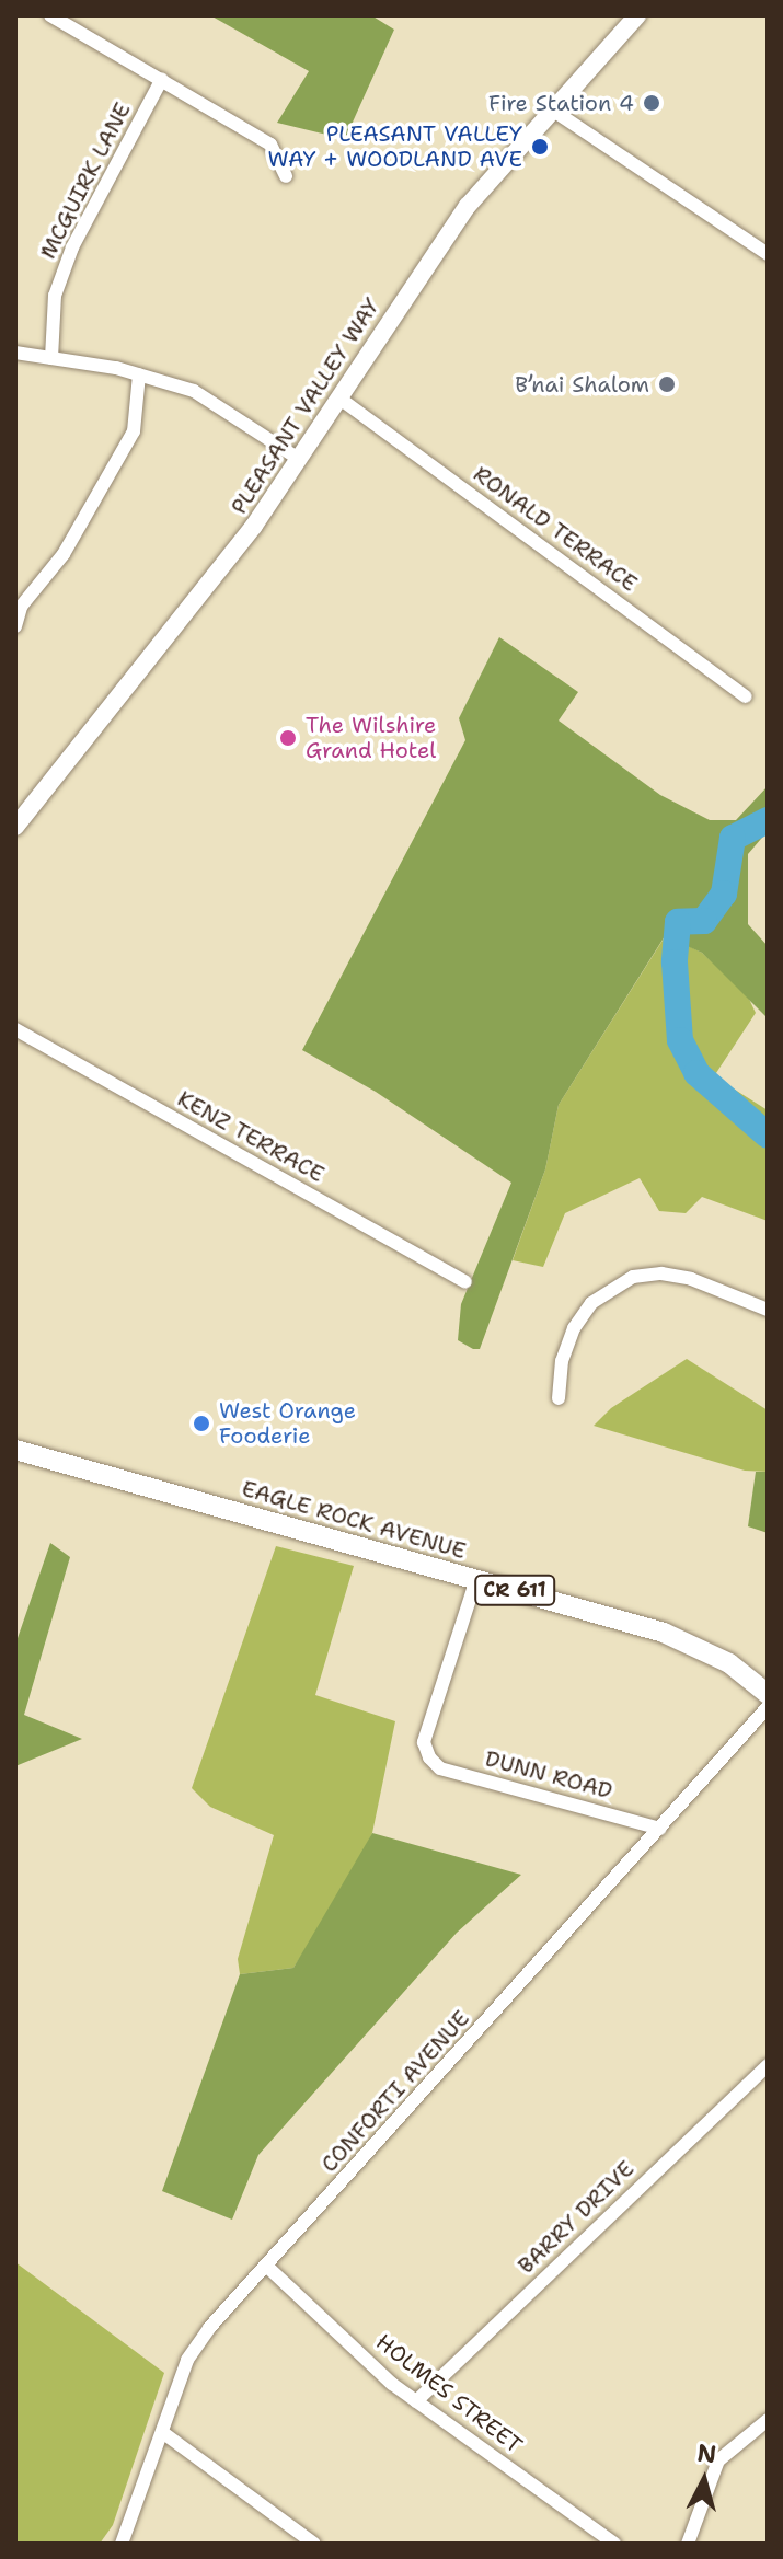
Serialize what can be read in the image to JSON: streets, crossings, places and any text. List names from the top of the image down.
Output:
{
  "streets": {
    "main road": ["PLEASANT VALLEY WAY", "EAGLE ROCK AVENUE", "CR 611"],
    "street": [
      "MCGUIRK LANE",
      "RONALD TERRACE",
      "KENZ TERRACE",
      "DUNN ROAD",
      "CONFORTI AVENUE",
      "BARRY DRIVE",
      "HOLMES STREET"
    ]
  },
  "crossings": [
    ["PLEASANT VALLEY WAY", "RONALD TERRACE"],
    ["EAGLE ROCK AVENUE", "DUNN ROAD"],
    ["DUNN ROAD", "CONFORTI AVENUE"],
    ["CONFORTI AVENUE", "HOLMES STREET"],
    ["BARRY DRIVE", "HOLMES STREET"]
  ],
  "places": [
    "Fire Station 4",
    "PLEASANT VALLEY WAY + WOODLAND AVE",
    "B’nai Shalom",
    "The Wilshire Grand Hotel",
    "West Orange Fooderie"
  ],
  "north": "top"
}
